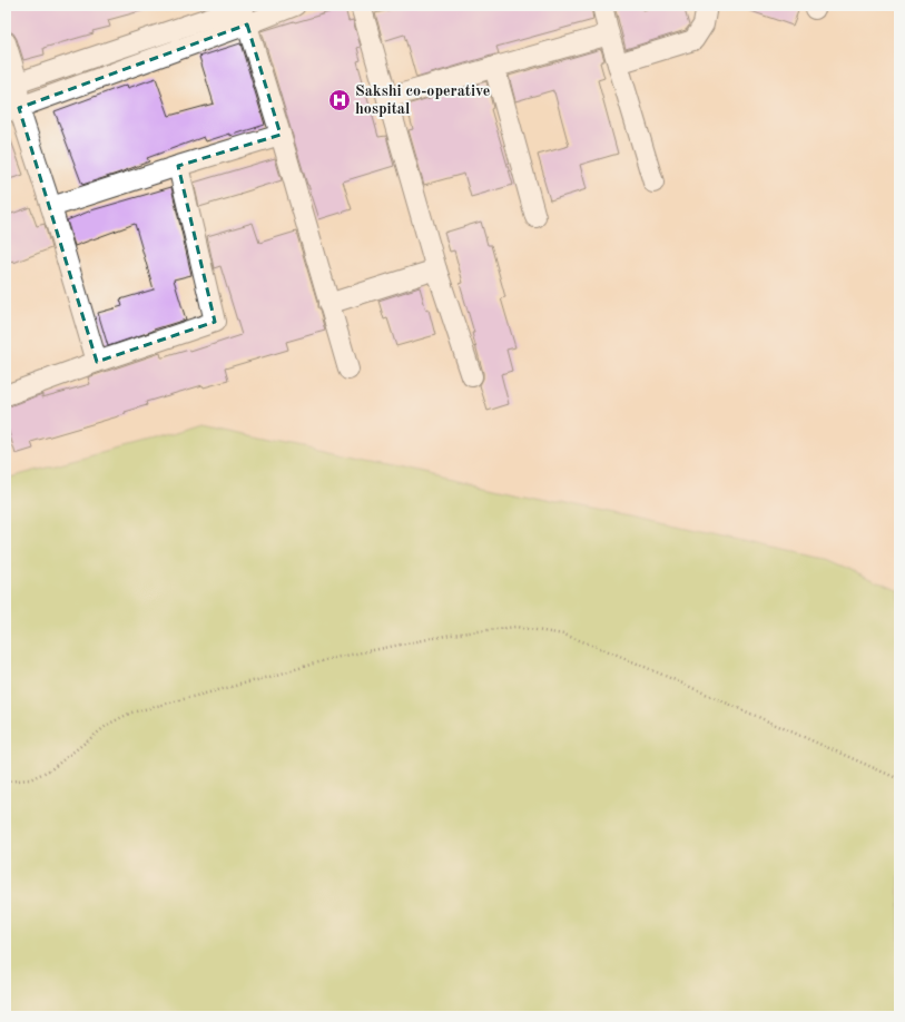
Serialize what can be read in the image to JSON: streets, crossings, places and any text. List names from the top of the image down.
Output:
{
  "places": {
    "hospital": ["Sakshi co-operative hospital"]
  }
}
